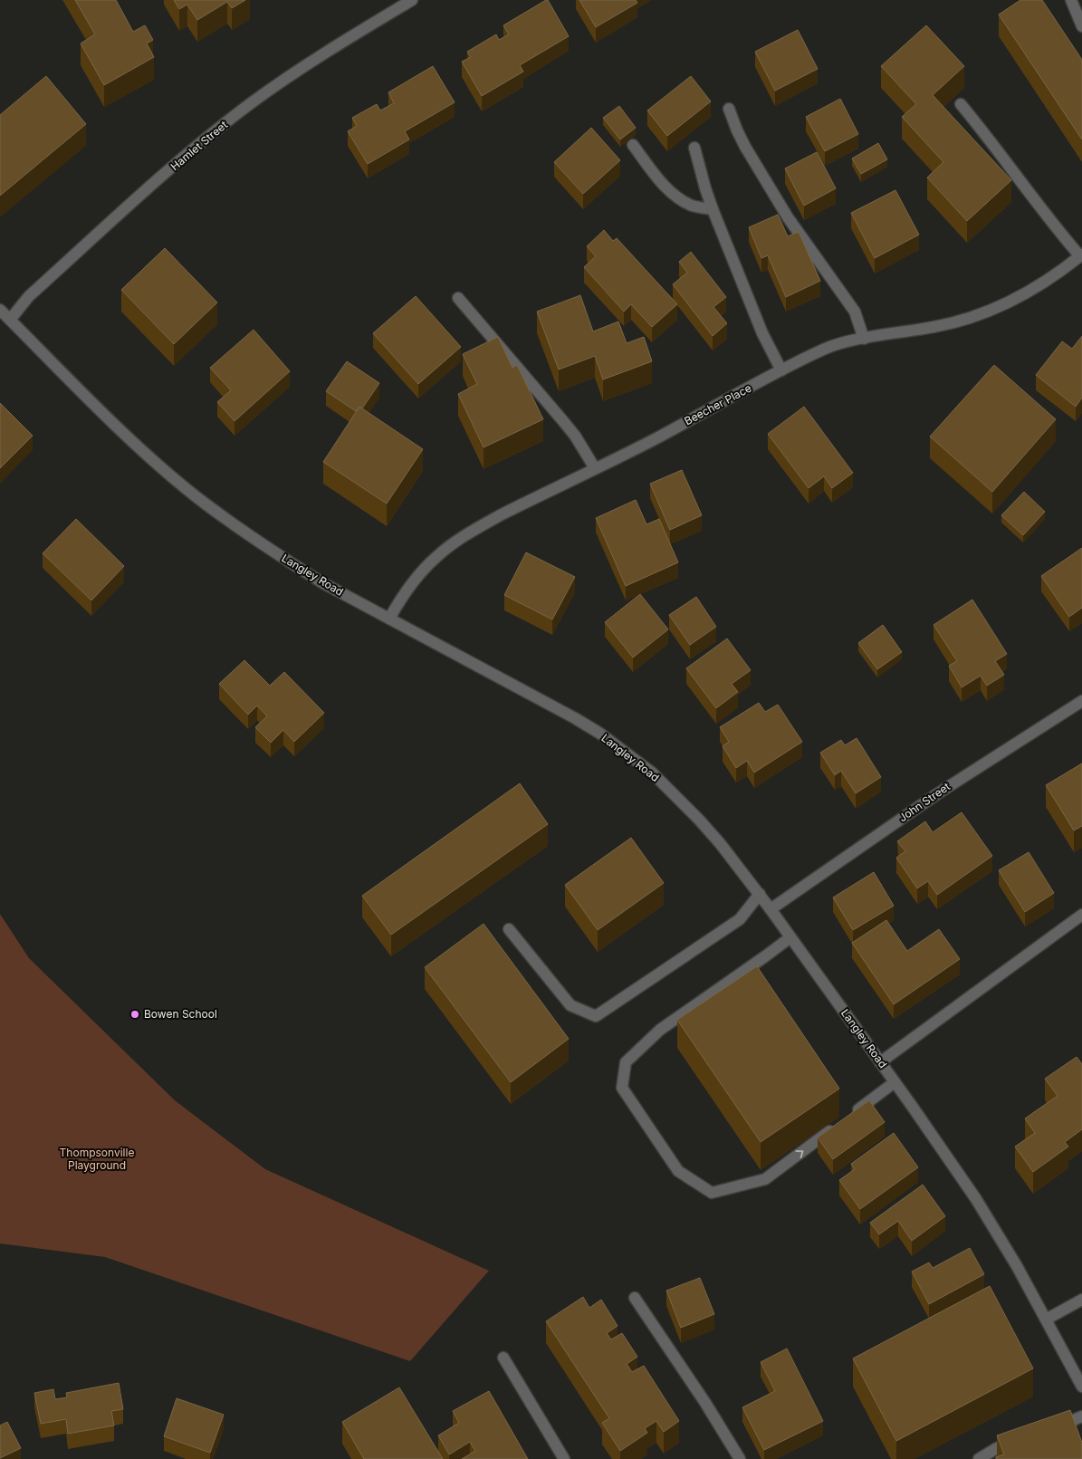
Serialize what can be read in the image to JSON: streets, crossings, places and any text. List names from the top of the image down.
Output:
{
  "streets": {
    "street": [
      "Hamlet Street",
      "Beecher Place",
      "Langley Road",
      "John Street"
    ]
  },
  "crossings": [
    ["Hamlet Street", "Langley Road"],
    ["Beecher Place", "Langley Road"],
    ["Langley Road", "John Street"]
  ],
  "parks": ["Thompsonville Playground"],
  "places": ["Bowen School"]
}
